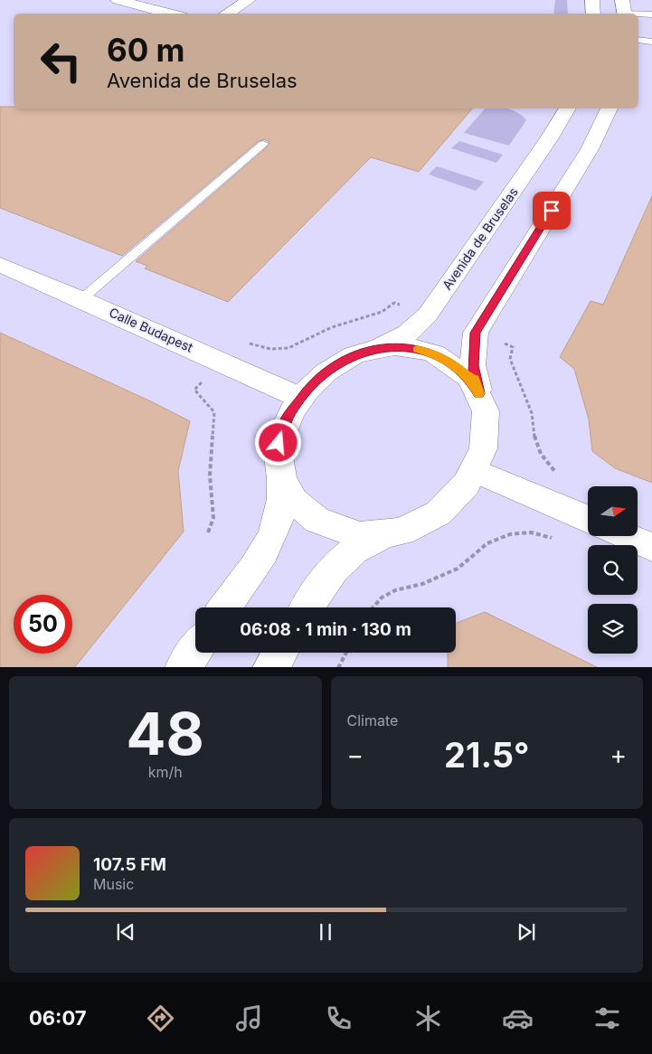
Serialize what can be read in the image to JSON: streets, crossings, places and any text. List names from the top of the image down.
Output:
{
  "streets": {
    "main road": ["Avenida de Bruselas", "Calle Budapest"]
  },
  "north": "right",
  "page": {
    "turn": ["60 m", "Avenida de Bruselas"],
    "limit": "50",
    "trip": "06:08 · 1 min · 130 m",
    "tile": [
      ["48", "km/h"],
      "Climate"
    ],
    "heat": ["−", "21.5°", "+"],
    "song": ["107.5 FM", "Music"],
    "tabs": "06:07"
  }
}
